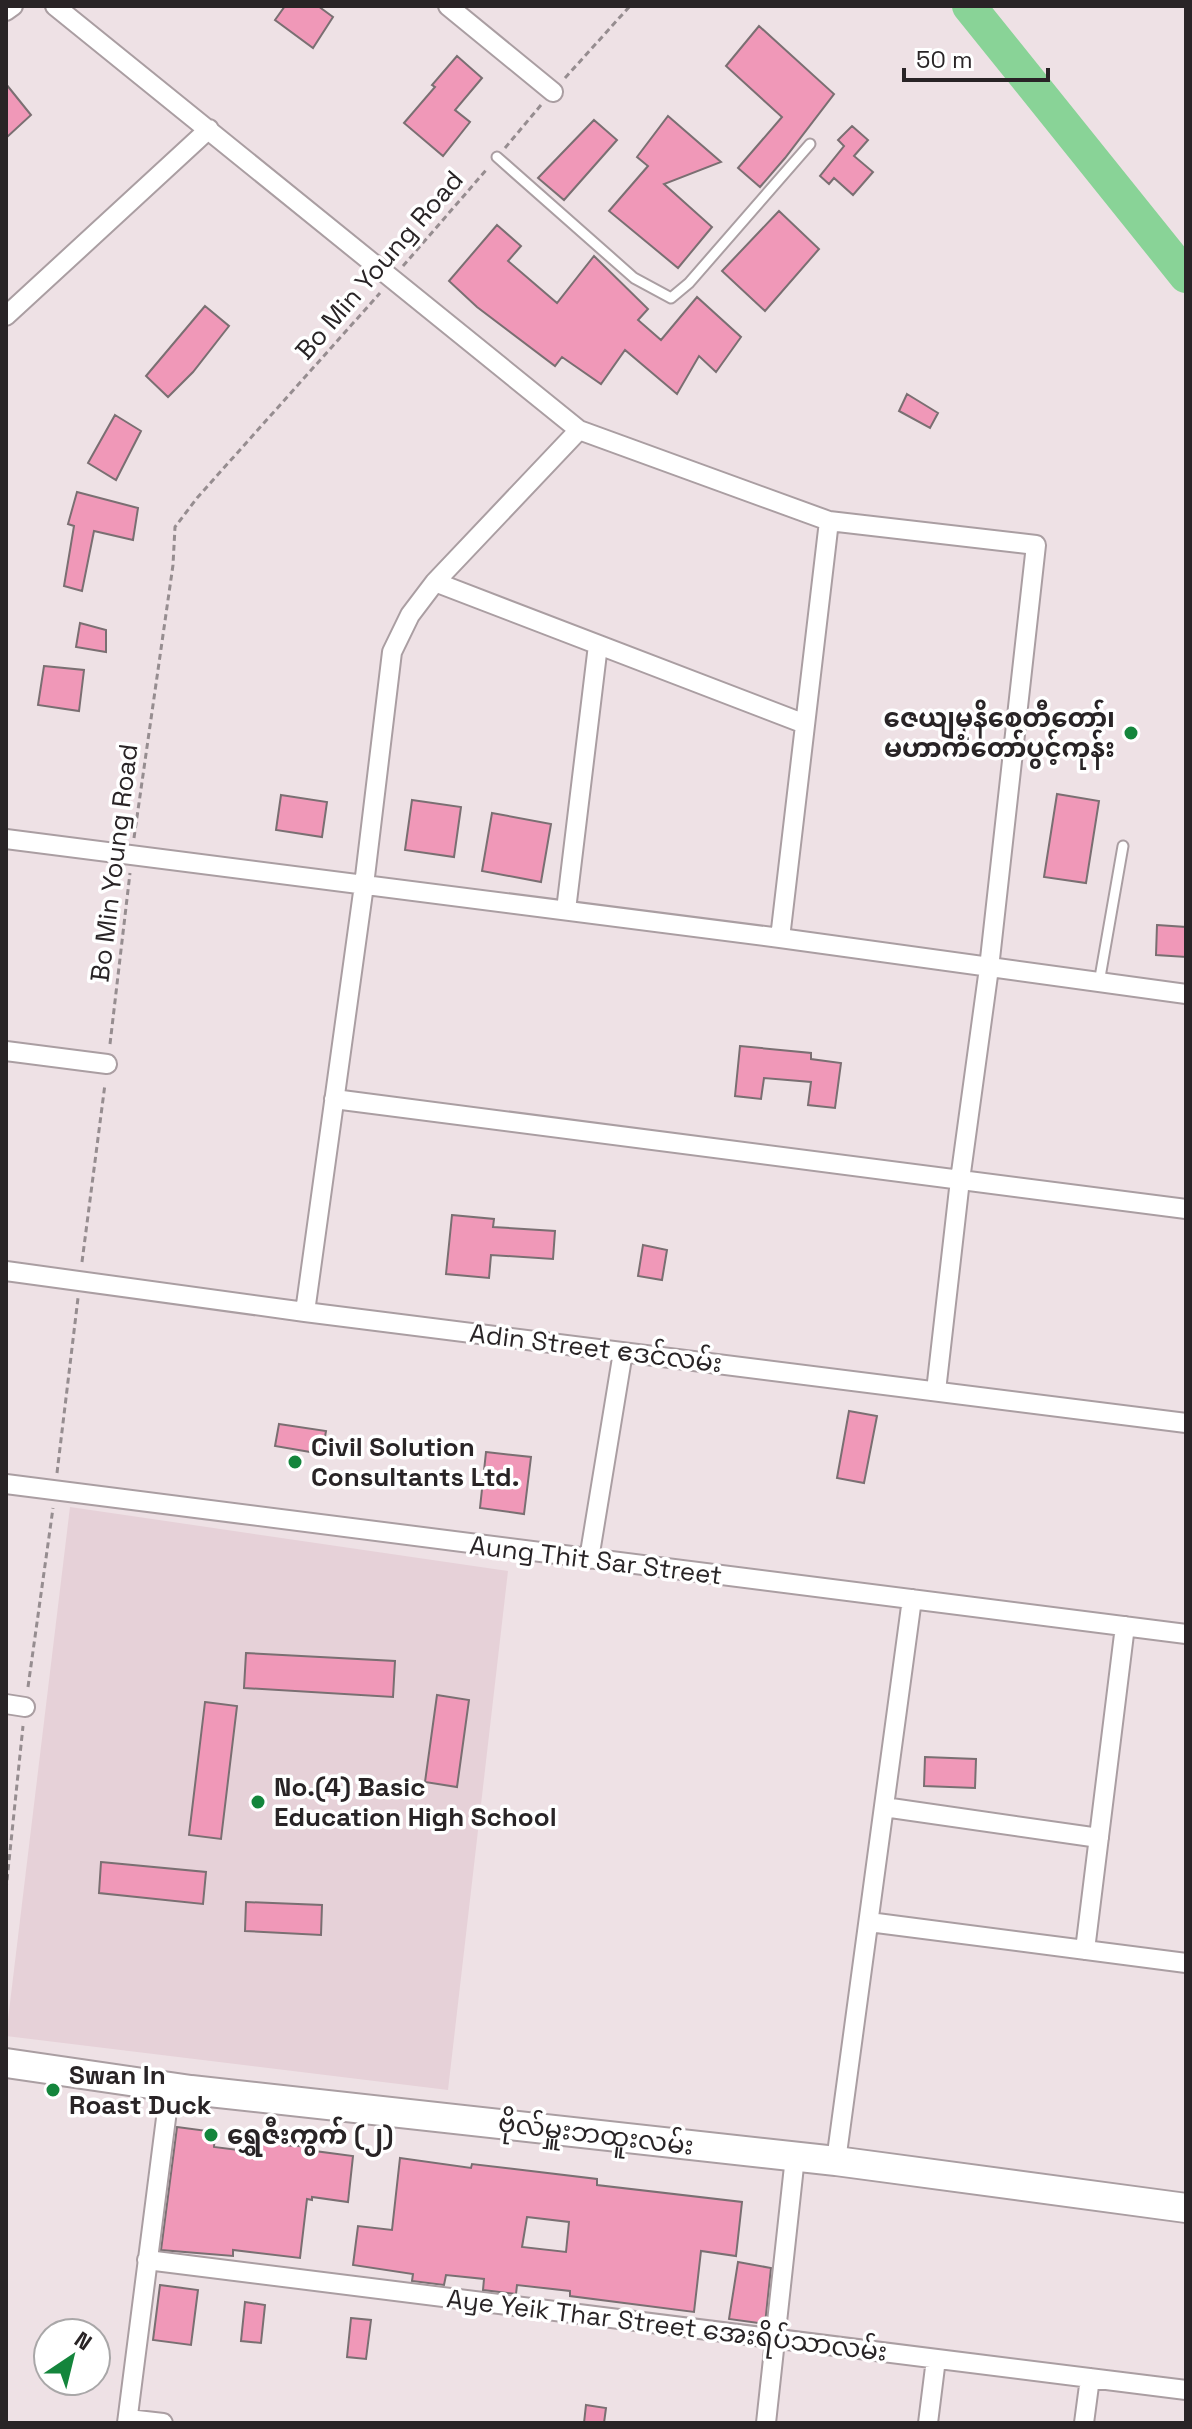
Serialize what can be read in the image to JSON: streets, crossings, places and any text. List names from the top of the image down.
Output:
{
  "streets": {
    "main road": ["ဗိုလ်မှူးဘထူးလမ်း"],
    "street": ["Adin Street ဧဒင်လမ်း", "Aung Thit Sar Street", "Aye Yeik Thar Street အေးရိပ်သာလမ်း"],
    "path": ["Bo Min Young Road"]
  },
  "crossings": [
    ["Bo Min Young Road", "Adin Street ဧဒင်လမ်း"],
    ["Bo Min Young Road", "Aung Thit Sar Street"]
  ],
  "places": [
    "ဇေယျမုနိစေတီတော်၊ မဟာကံတော်ပွင့်ကုန်း",
    "Civil Solution Consultants Ltd.",
    "No.(4) Basic Education High School",
    "Swan In Roast Duck",
    "ရွှေဇီးကွက် (၂)"
  ],
  "scale_bar": "50 m",
  "north": "top right"
}
